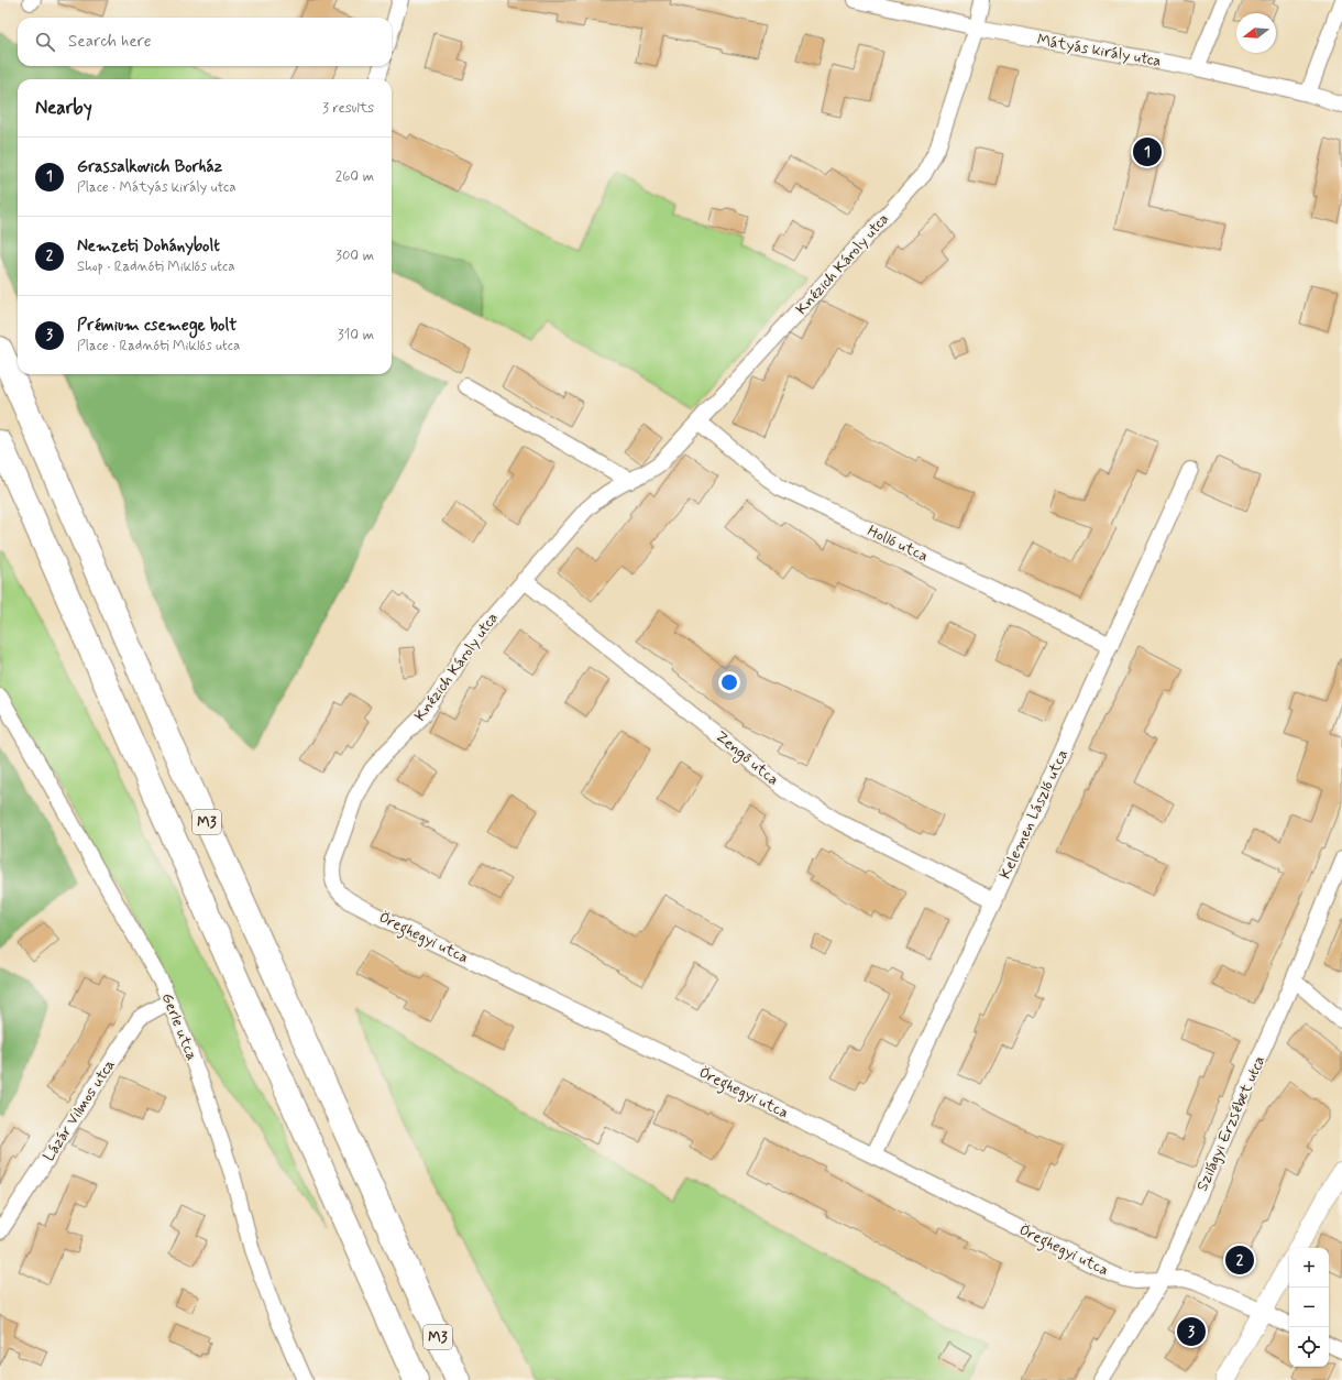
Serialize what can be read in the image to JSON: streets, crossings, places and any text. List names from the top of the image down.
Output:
{
  "streets": {
    "highway": ["M3"],
    "street": [
      "Mátyás király utca",
      "Knézich Károly utca",
      "Holló utca",
      "Zengő utca",
      "Kelemen László utca",
      "Öreghegyi utca",
      "Gerle utca",
      "Lázár Vilmos utca",
      "Szilágyi Erzsébet utca"
    ]
  },
  "crossings": [
    ["Mátyás király utca", "Knézich Károly utca"],
    ["Knézich Károly utca", "Holló utca"],
    ["Knézich Károly utca", "Zengő utca"],
    ["Knézich Károly utca", "Öreghegyi utca"],
    ["Holló utca", "Kelemen László utca"],
    ["Zengő utca", "Kelemen László utca"],
    ["Kelemen László utca", "Öreghegyi utca"],
    ["Öreghegyi utca", "Szilágyi Erzsébet utca"],
    ["Gerle utca", "Lázár Vilmos utca"]
  ],
  "north": "left",
  "page": {
    "search": "Search here",
    "heading": ["Nearby", "3 results"],
    "pins": ["1", "2", "3"],
    "list": [
      {
        "mark": "1",
        "name": "Grassalkovich Borház",
        "note": "Place · Mátyás király utca",
        "value": "260 m"
      },
      {
        "mark": "2",
        "name": "Nemzeti Dohánybolt",
        "note": "Shop · Radnóti Miklós utca",
        "value": "300 m"
      },
      {
        "mark": "3",
        "name": "Prémium csemege bolt",
        "note": "Place · Radnóti Miklós utca",
        "value": "310 m"
      }
    ],
    "map_buttons": ["+", "−"]
  }
}
